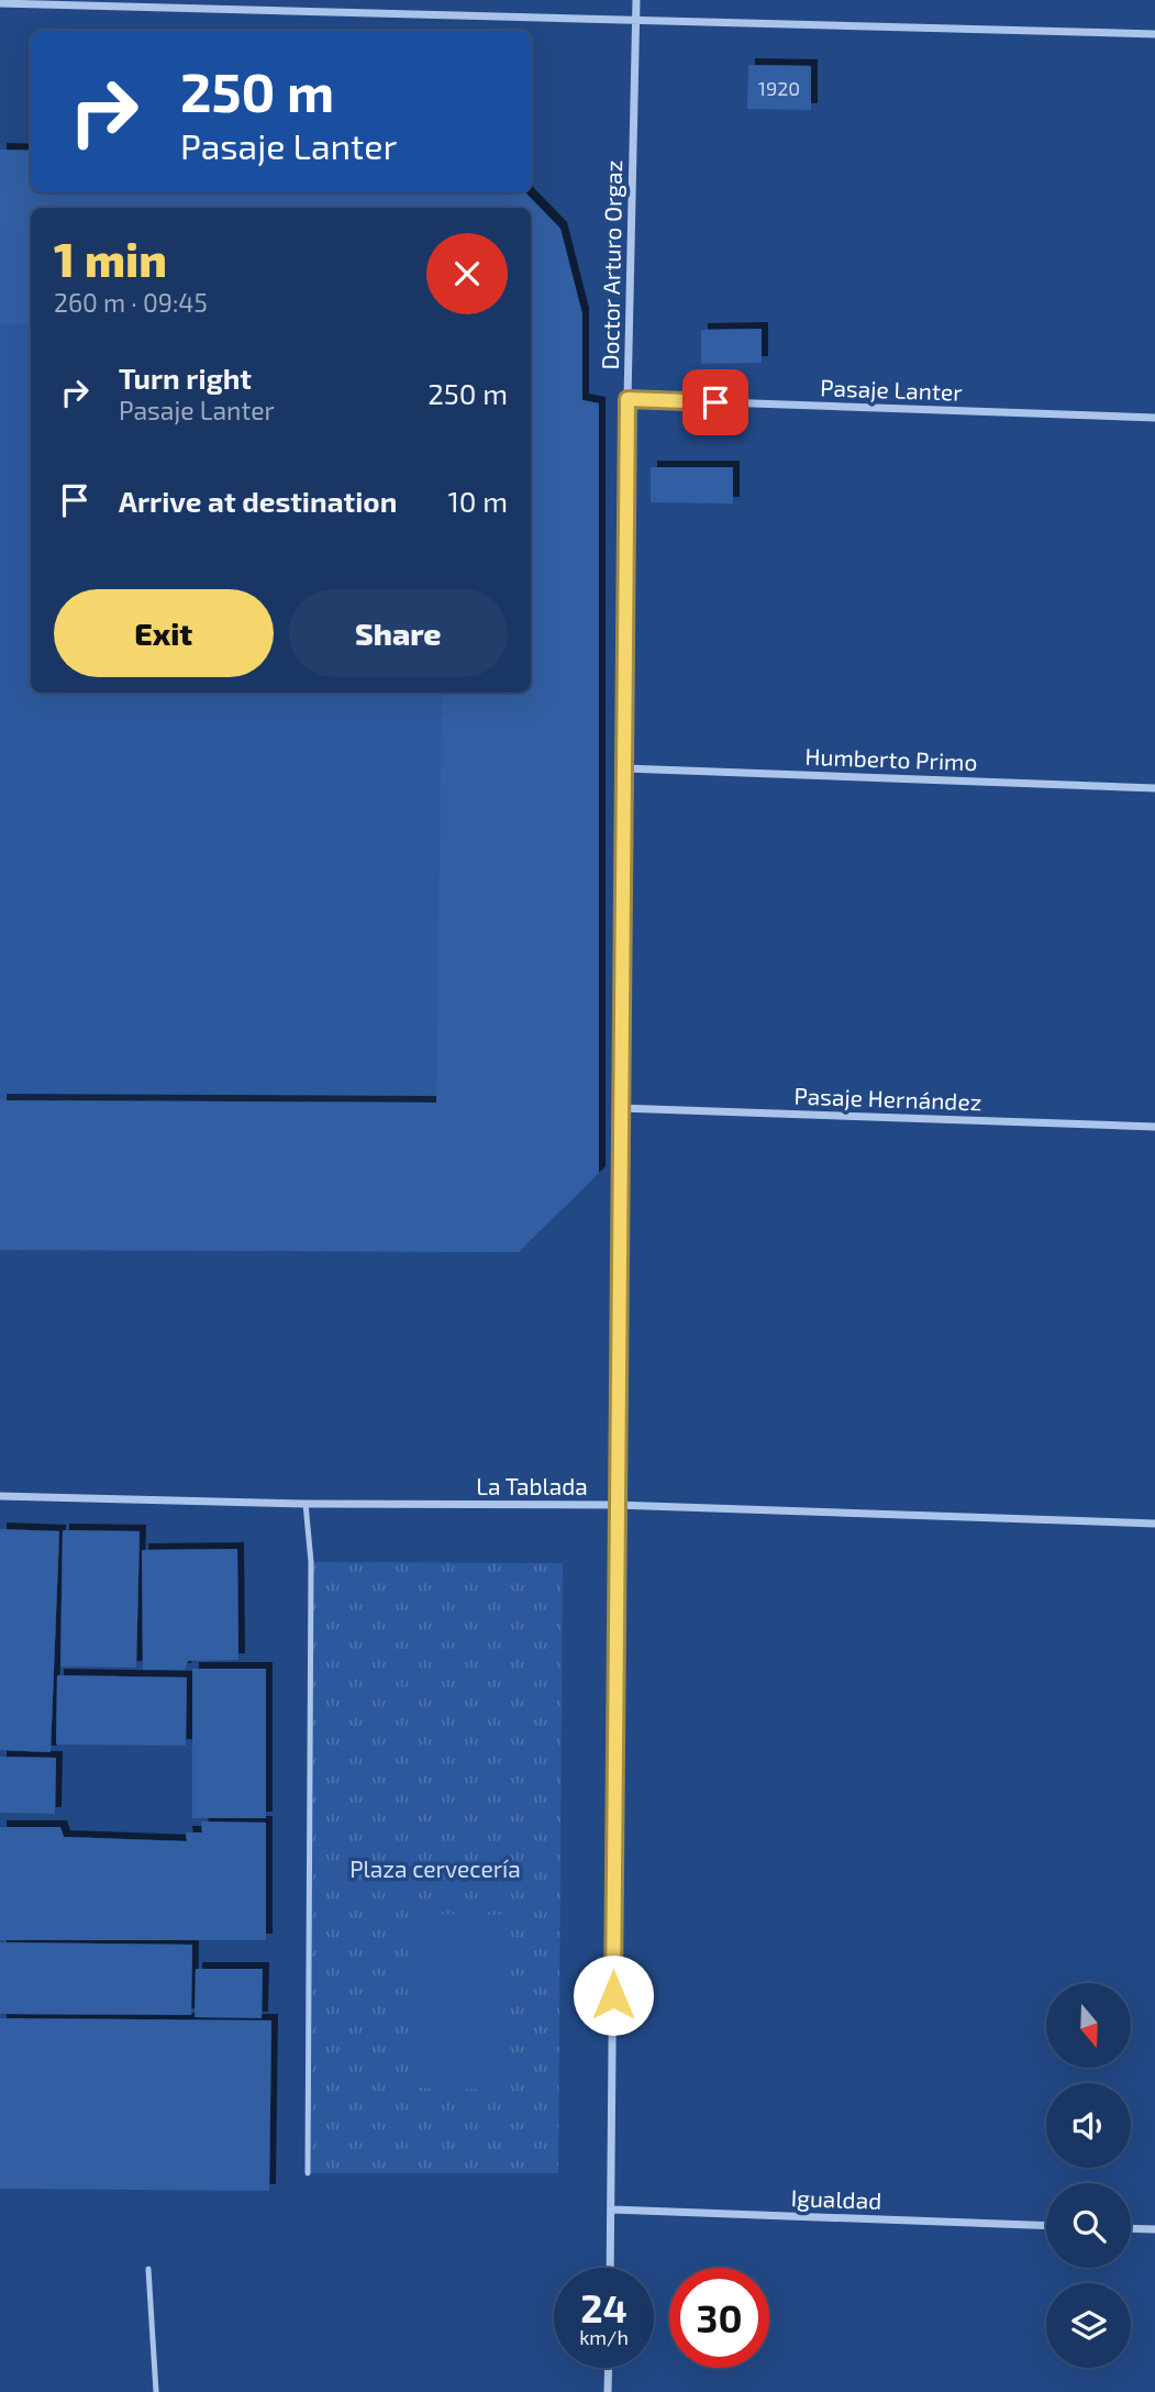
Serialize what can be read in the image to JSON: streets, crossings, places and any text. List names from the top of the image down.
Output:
{
  "streets": {
    "street": [
      "Doctor Arturo Orgaz",
      "Pasaje Lanter",
      "Humberto Primo",
      "Pasaje Hernández",
      "La Tablada",
      "Igualdad"
    ]
  },
  "crossings": [
    ["Doctor Arturo Orgaz", "Pasaje Lanter"],
    ["Doctor Arturo Orgaz", "Humberto Primo"],
    ["Doctor Arturo Orgaz", "Pasaje Hernández"],
    ["Doctor Arturo Orgaz", "La Tablada"],
    ["Doctor Arturo Orgaz", "Igualdad"]
  ],
  "parks": ["Plaza cervecería"],
  "house_numbers": ["1920"],
  "north": "bottom",
  "page": {
    "turn": ["250 m", "Pasaje Lanter"],
    "heading": ["1 min", "260 m · 09:45"],
    "list": [
      {
        "name": "Turn right",
        "note": "Pasaje Lanter",
        "value": "250 m"
      },
      {
        "name": "Arrive at destination",
        "value": "10 m"
      }
    ],
    "buttons": ["Exit", "Share"],
    "speed": "24 km/h",
    "limit": "30"
  }
}
